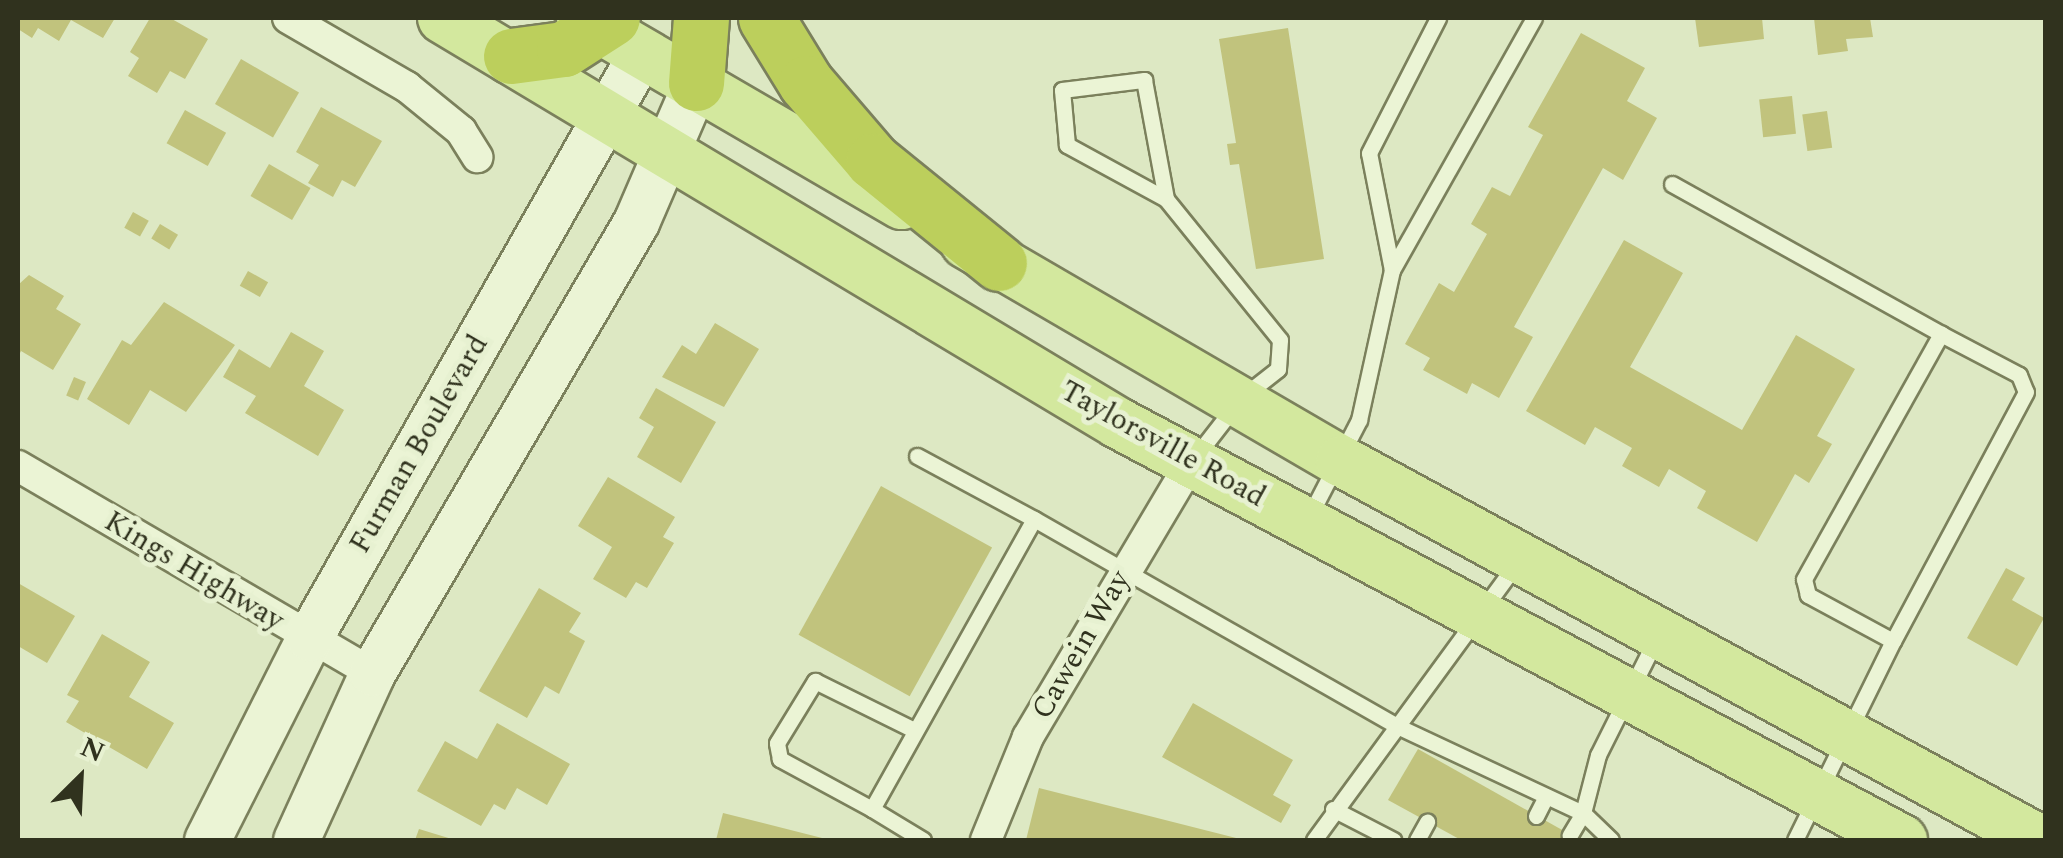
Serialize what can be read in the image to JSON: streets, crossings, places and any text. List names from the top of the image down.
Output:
{
  "streets": {
    "main road": ["Taylorsville Road"],
    "street": ["Furman Boulevard", "Kings Highway", "Cawein Way"]
  },
  "crossings": [
    ["Furman Boulevard", "Taylorsville Road"],
    ["Furman Boulevard", "Kings Highway"],
    ["Taylorsville Road", "Cawein Way"]
  ],
  "north": "top right"
}
